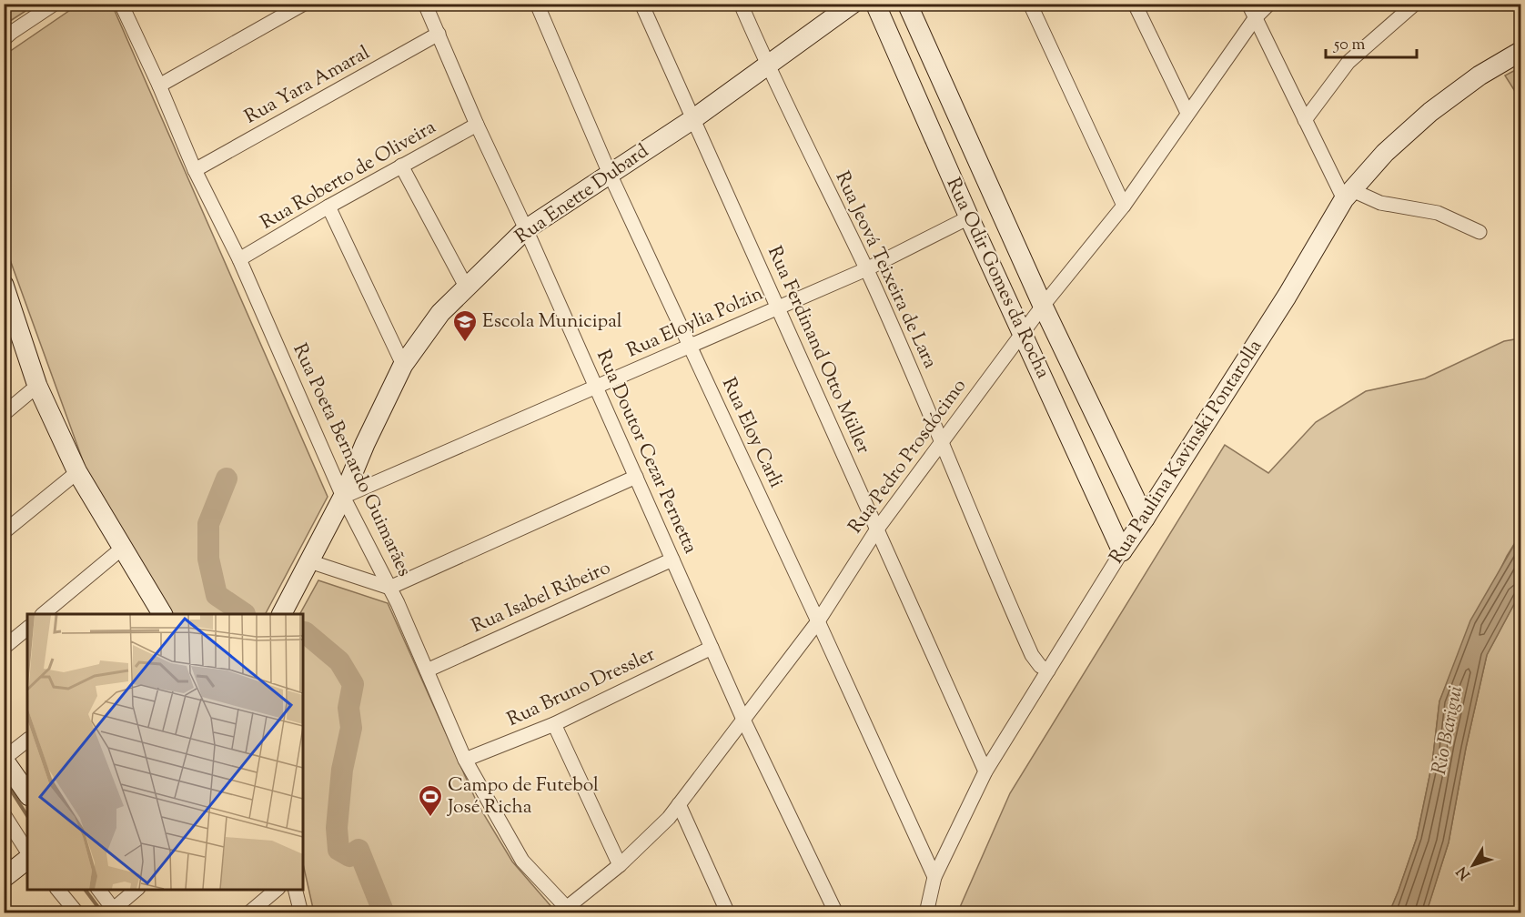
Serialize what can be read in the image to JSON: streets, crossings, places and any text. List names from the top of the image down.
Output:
{
  "streets": {
    "street": [
      "Rua Yara Amaral",
      "Rua Roberto de Oliveira",
      "Rua Enette Dubard",
      "Rua Jeová Teixeira de Lara",
      "Rua Odir Gomes da Rocha",
      "Rua Eloylia Polzin",
      "Rua Ferdinand Otto Müller",
      "Rua Eloy Carli",
      "Rua Doutor Cezar Pernetta",
      "Rua Paulina Kavinski Pontarolla",
      "Rua Pedro Prosdócimo",
      "Rua Poeta Bernardo Guimarães",
      "Rua Isabel Ribeiro",
      "Rua Bruno Dressler"
    ]
  },
  "crossings": [
    ["Rua Yara Amaral", "Rua Doutor Cezar Pernetta"],
    ["Rua Yara Amaral", "Rua Poeta Bernardo Guimarães"],
    ["Rua Roberto de Oliveira", "Rua Doutor Cezar Pernetta"],
    ["Rua Roberto de Oliveira", "Rua Poeta Bernardo Guimarães"],
    ["Rua Enette Dubard", "Rua Jeová Teixeira de Lara"],
    ["Rua Enette Dubard", "Rua Eloylia Polzin"],
    ["Rua Enette Dubard", "Rua Ferdinand Otto Müller"],
    ["Rua Enette Dubard", "Rua Eloy Carli"],
    ["Rua Enette Dubard", "Rua Doutor Cezar Pernetta"],
    ["Rua Enette Dubard", "Rua Poeta Bernardo Guimarães"],
    ["Rua Jeová Teixeira de Lara", "Rua Eloylia Polzin"],
    ["Rua Jeová Teixeira de Lara", "Rua Paulina Kavinski Pontarolla"],
    ["Rua Jeová Teixeira de Lara", "Rua Pedro Prosdócimo"],
    ["Rua Odir Gomes da Rocha", "Rua Eloylia Polzin"],
    ["Rua Odir Gomes da Rocha", "Rua Paulina Kavinski Pontarolla"],
    ["Rua Odir Gomes da Rocha", "Rua Pedro Prosdócimo"],
    ["Rua Eloylia Polzin", "Rua Ferdinand Otto Müller"],
    ["Rua Eloylia Polzin", "Rua Eloy Carli"],
    ["Rua Eloylia Polzin", "Rua Doutor Cezar Pernetta"],
    ["Rua Eloylia Polzin", "Rua Poeta Bernardo Guimarães"],
    ["Rua Ferdinand Otto Müller", "Rua Paulina Kavinski Pontarolla"],
    ["Rua Ferdinand Otto Müller", "Rua Pedro Prosdócimo"],
    ["Rua Eloy Carli", "Rua Paulina Kavinski Pontarolla"],
    ["Rua Eloy Carli", "Rua Pedro Prosdócimo"],
    ["Rua Doutor Cezar Pernetta", "Rua Pedro Prosdócimo"],
    ["Rua Doutor Cezar Pernetta", "Rua Isabel Ribeiro"],
    ["Rua Doutor Cezar Pernetta", "Rua Bruno Dressler"],
    ["Rua Pedro Prosdócimo", "Rua Poeta Bernardo Guimarães"],
    ["Rua Poeta Bernardo Guimarães", "Rua Isabel Ribeiro"],
    ["Rua Poeta Bernardo Guimarães", "Rua Bruno Dressler"]
  ],
  "water": ["Rio Barigui"],
  "places": {
    "school or university": ["Escola Municipal"],
    "sports": ["Campo de Futebol José Richa"]
  },
  "scale_bar": "50 m",
  "north": "bottom left"
}
